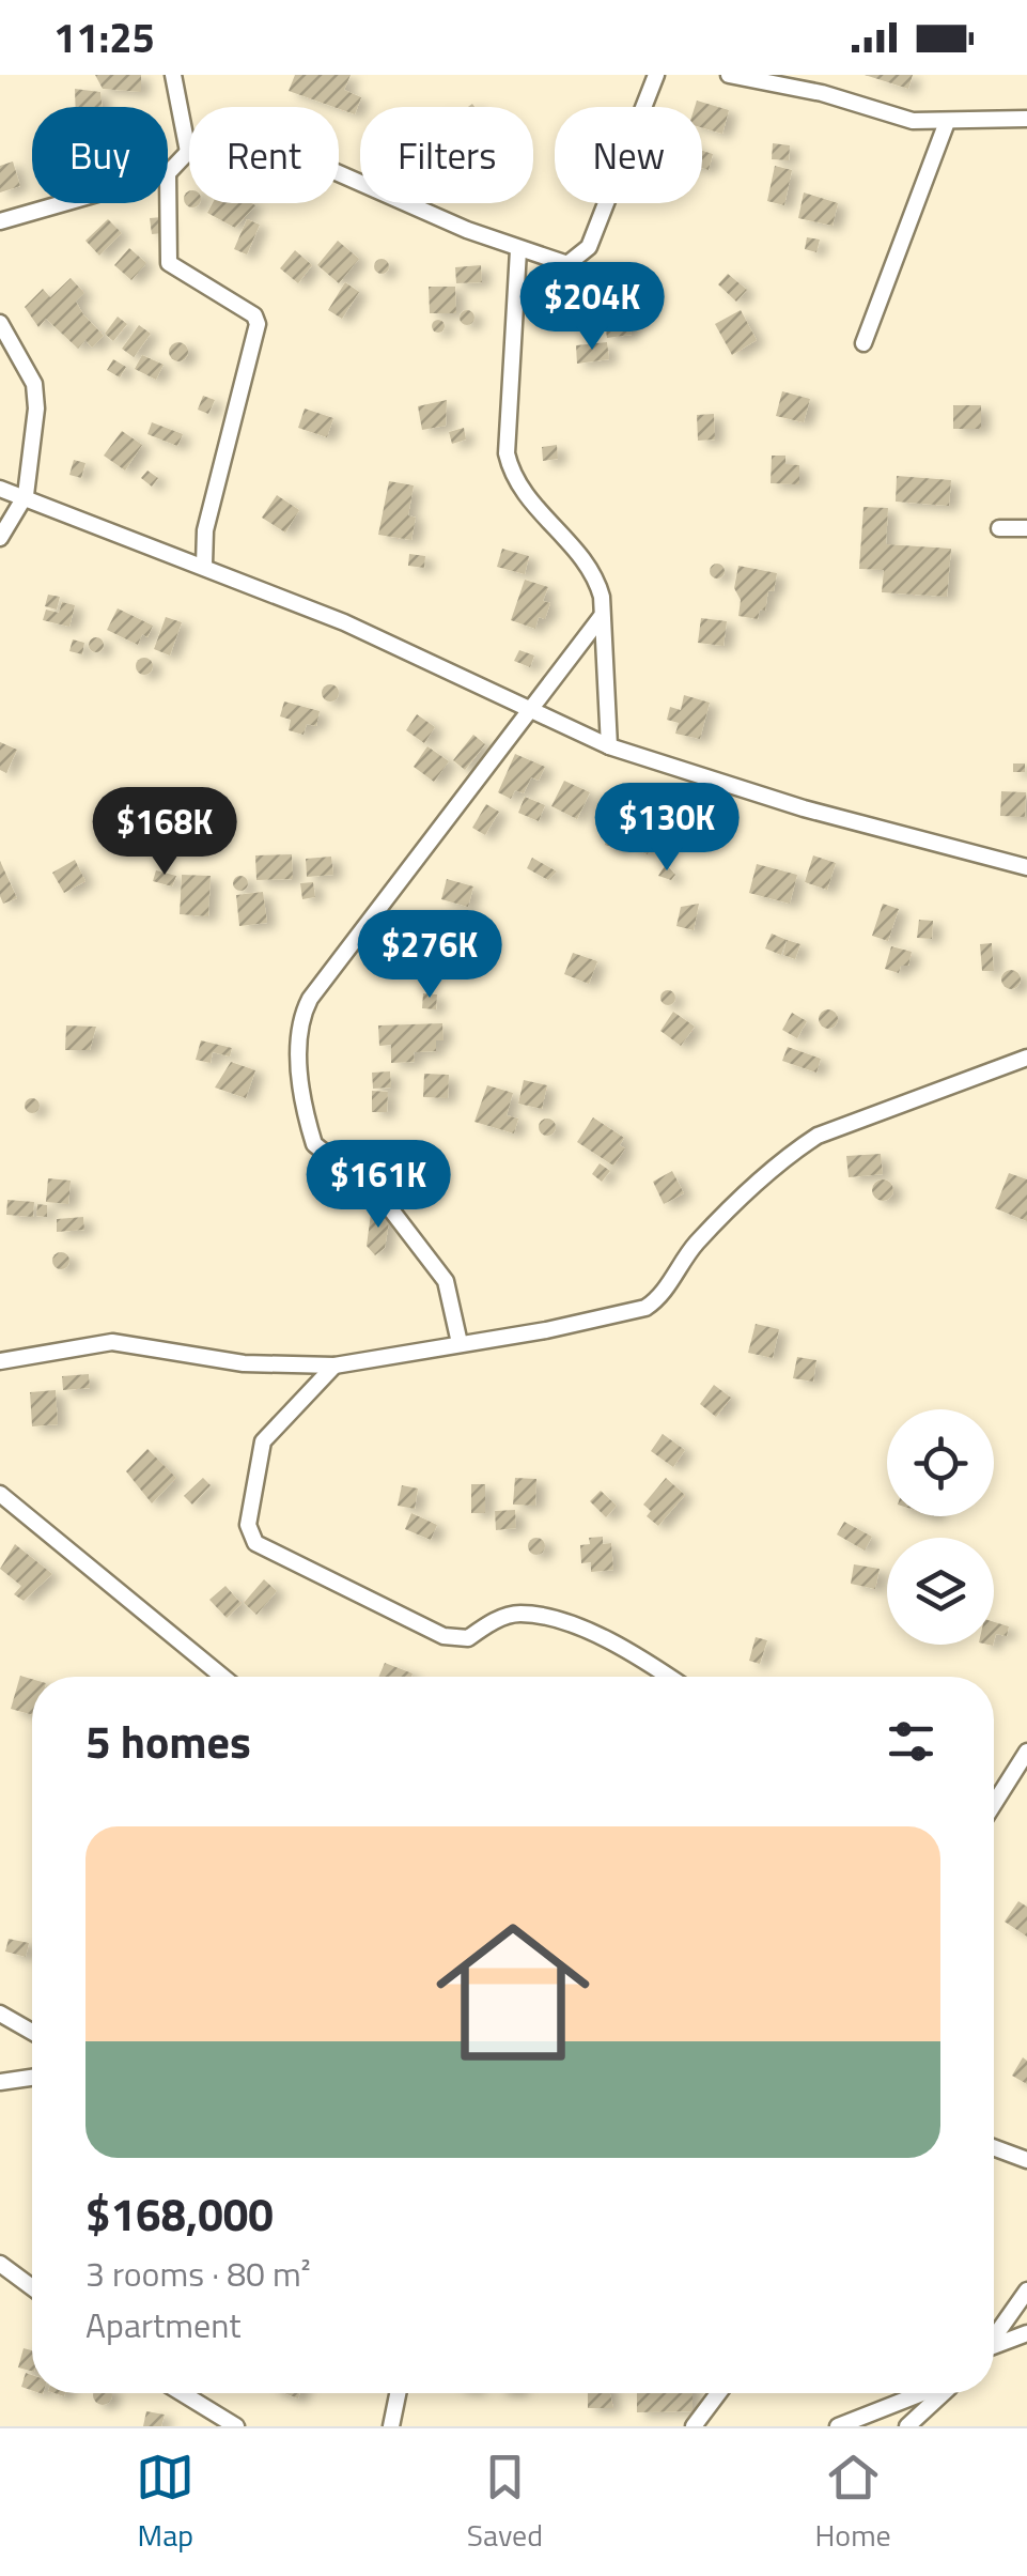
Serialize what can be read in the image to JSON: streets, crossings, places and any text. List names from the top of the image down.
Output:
{
  "page": {
    "status": "11:25",
    "chip": [
      "Buy",
      "Rent",
      "Filters",
      "New"
    ],
    "price": [
      "$204K",
      "$130K",
      "$168K",
      "$276K",
      "$161K"
    ],
    "heading": "5 homes",
    "list": [
      {
        "name": "$168,000",
        "note": "3 rooms · 80 m² · Apartment"
      }
    ],
    "tabs": ["Map", "Saved", "Home"]
  }
}
